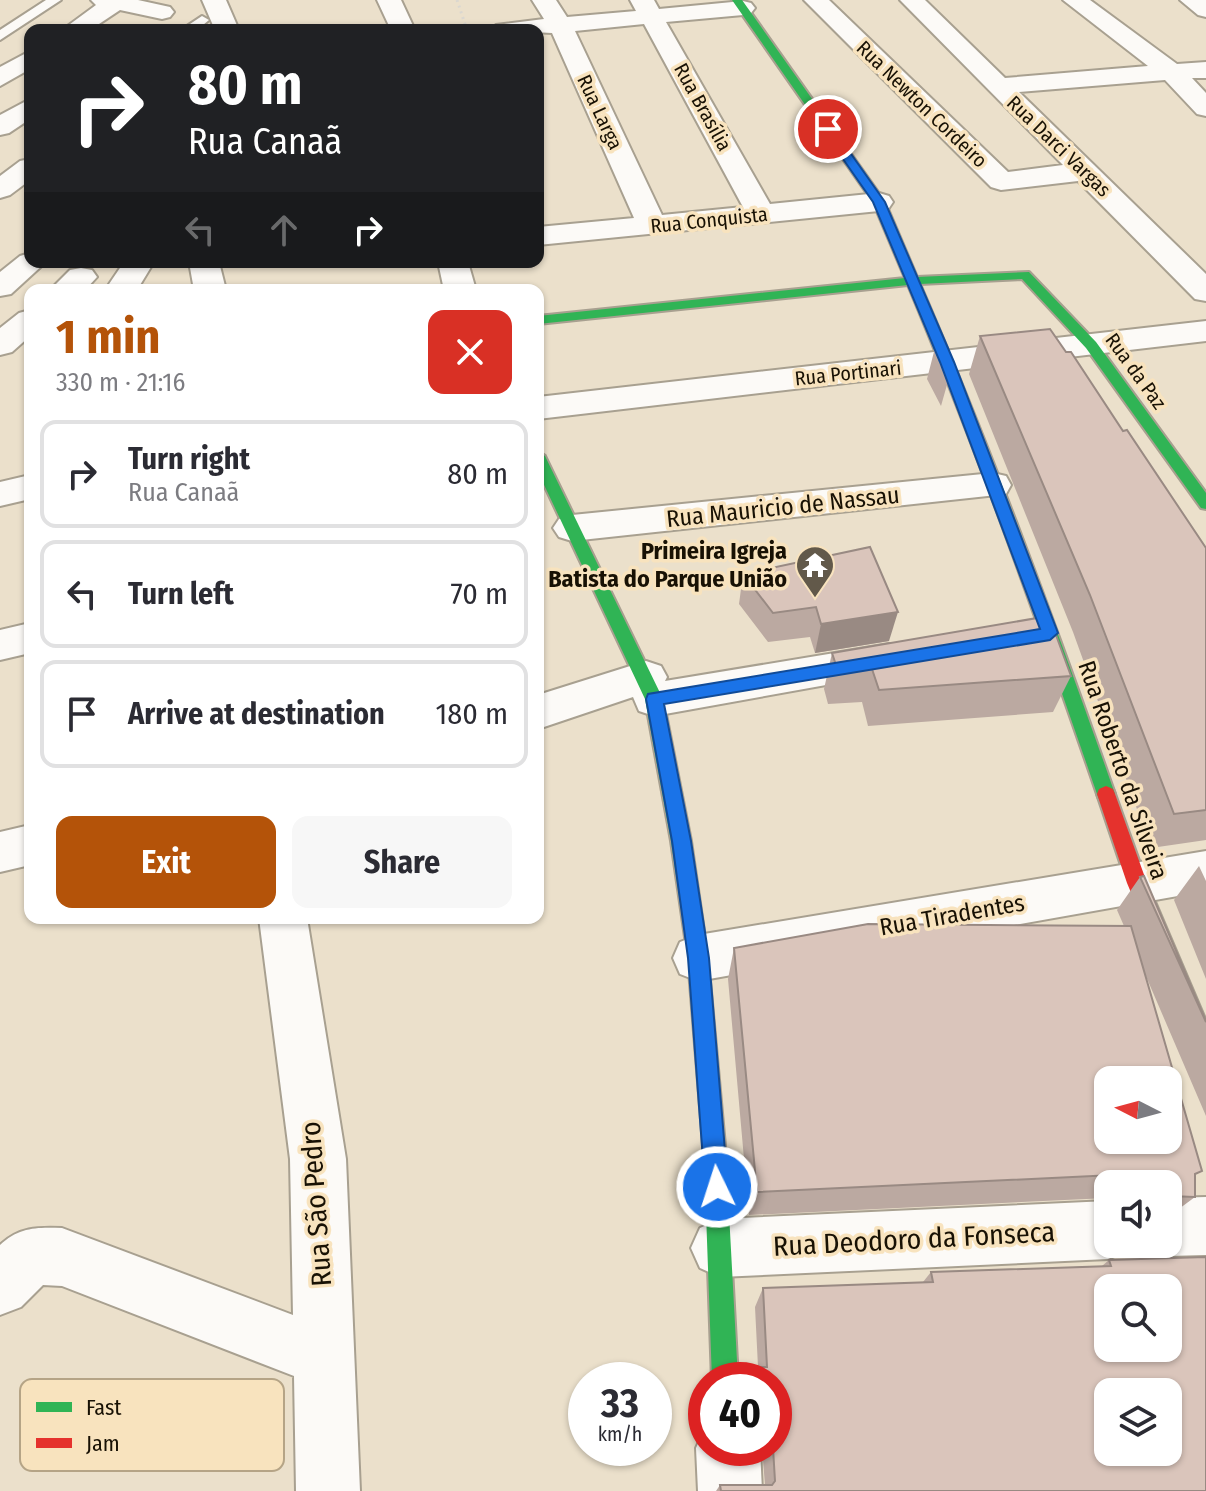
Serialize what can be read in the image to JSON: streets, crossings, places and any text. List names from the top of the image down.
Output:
{
  "streets": {
    "street": [
      "Rua Newton Cordeiro",
      "Rua Brasília",
      "Rua Larga",
      "Rua Darci Vargas",
      "Rua Conquista",
      "Rua da Paz",
      "Rua Portinari",
      "Rua Mauricio de Nassau",
      "Rua Roberto da Silveira",
      "Rua Tiradentes",
      "Rua São Pedro",
      "Rua Deodoro da Fonseca"
    ]
  },
  "crossings": [
    ["Rua Newton Cordeiro", "Rua Darci Vargas"],
    ["Rua Brasília", "Rua Conquista"],
    ["Rua Larga", "Rua Conquista"],
    ["Rua Conquista", "Rua Roberto da Silveira"],
    ["Rua da Paz", "Rua Portinari"],
    ["Rua da Paz", "Rua Roberto da Silveira"],
    ["Rua Portinari", "Rua Roberto da Silveira"],
    ["Rua Mauricio de Nassau", "Rua Roberto da Silveira"],
    ["Rua Roberto da Silveira", "Rua Tiradentes"]
  ],
  "places": {
    "temple": ["Primeira Igreja Batista do Parque União"]
  },
  "legend": ["Fast", "Jam"],
  "north": "left",
  "page": {
    "turn": ["80 m", "Rua Canaã"],
    "heading": ["1 min", "330 m · 21:16"],
    "list": [
      {
        "name": "Turn right",
        "note": "Rua Canaã",
        "value": "80 m"
      },
      {
        "name": "Turn left",
        "value": "70 m"
      },
      {
        "name": "Arrive at destination",
        "value": "180 m"
      }
    ],
    "buttons": ["Exit", "Share"],
    "speed": "33 km/h",
    "limit": "40"
  }
}
